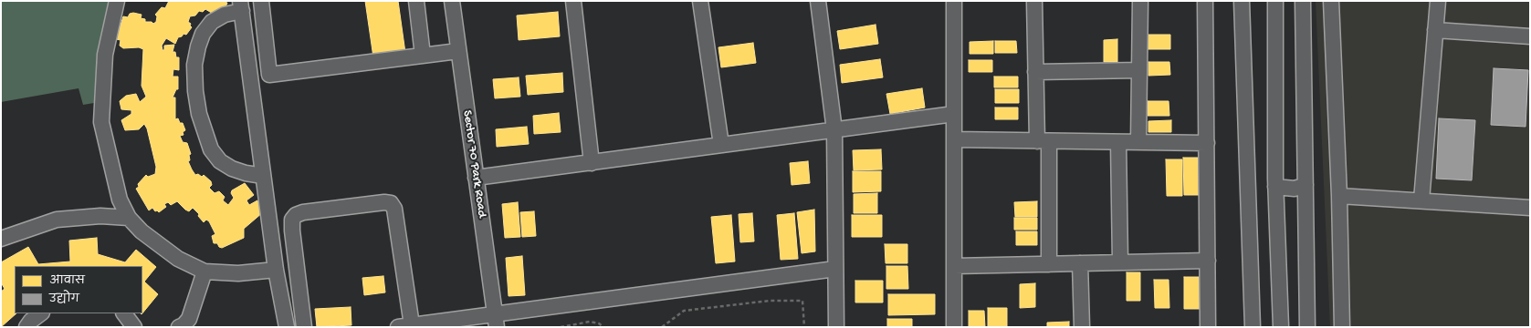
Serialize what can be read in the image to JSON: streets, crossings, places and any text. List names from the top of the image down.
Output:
{
  "streets": {
    "street": ["Sector 70 Park Road"]
  },
  "legend": ["आवास", "उद्योग"]
}
